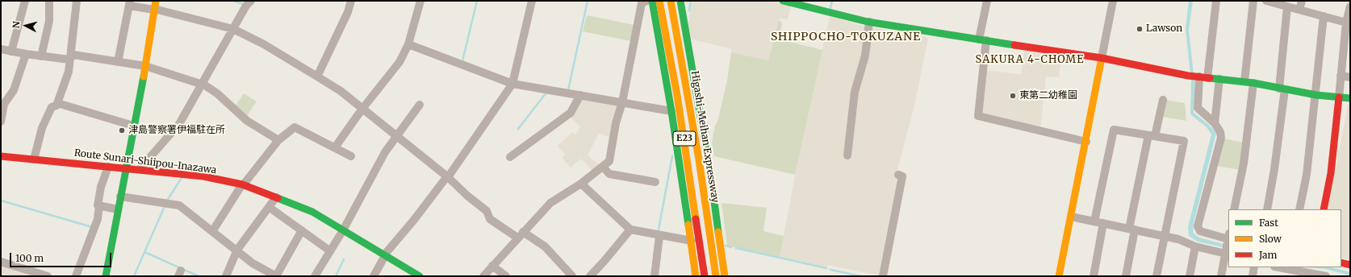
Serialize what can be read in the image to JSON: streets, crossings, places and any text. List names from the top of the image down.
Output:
{
  "streets": {
    "main road": ["Higashi-Meihan Expressway", "E23", "Route Sunari-Shiipou-Inazawa"]
  },
  "districts": ["SHIPPOCHO-TOKUZANE", "SAKURA 4-CHOME"],
  "places": ["Lawson", "東第二幼稚園", "津島警察署伊福駐在所"],
  "legend": ["Fast", "Slow", "Jam"],
  "scale_bar": "100 m",
  "north": "left"
}
